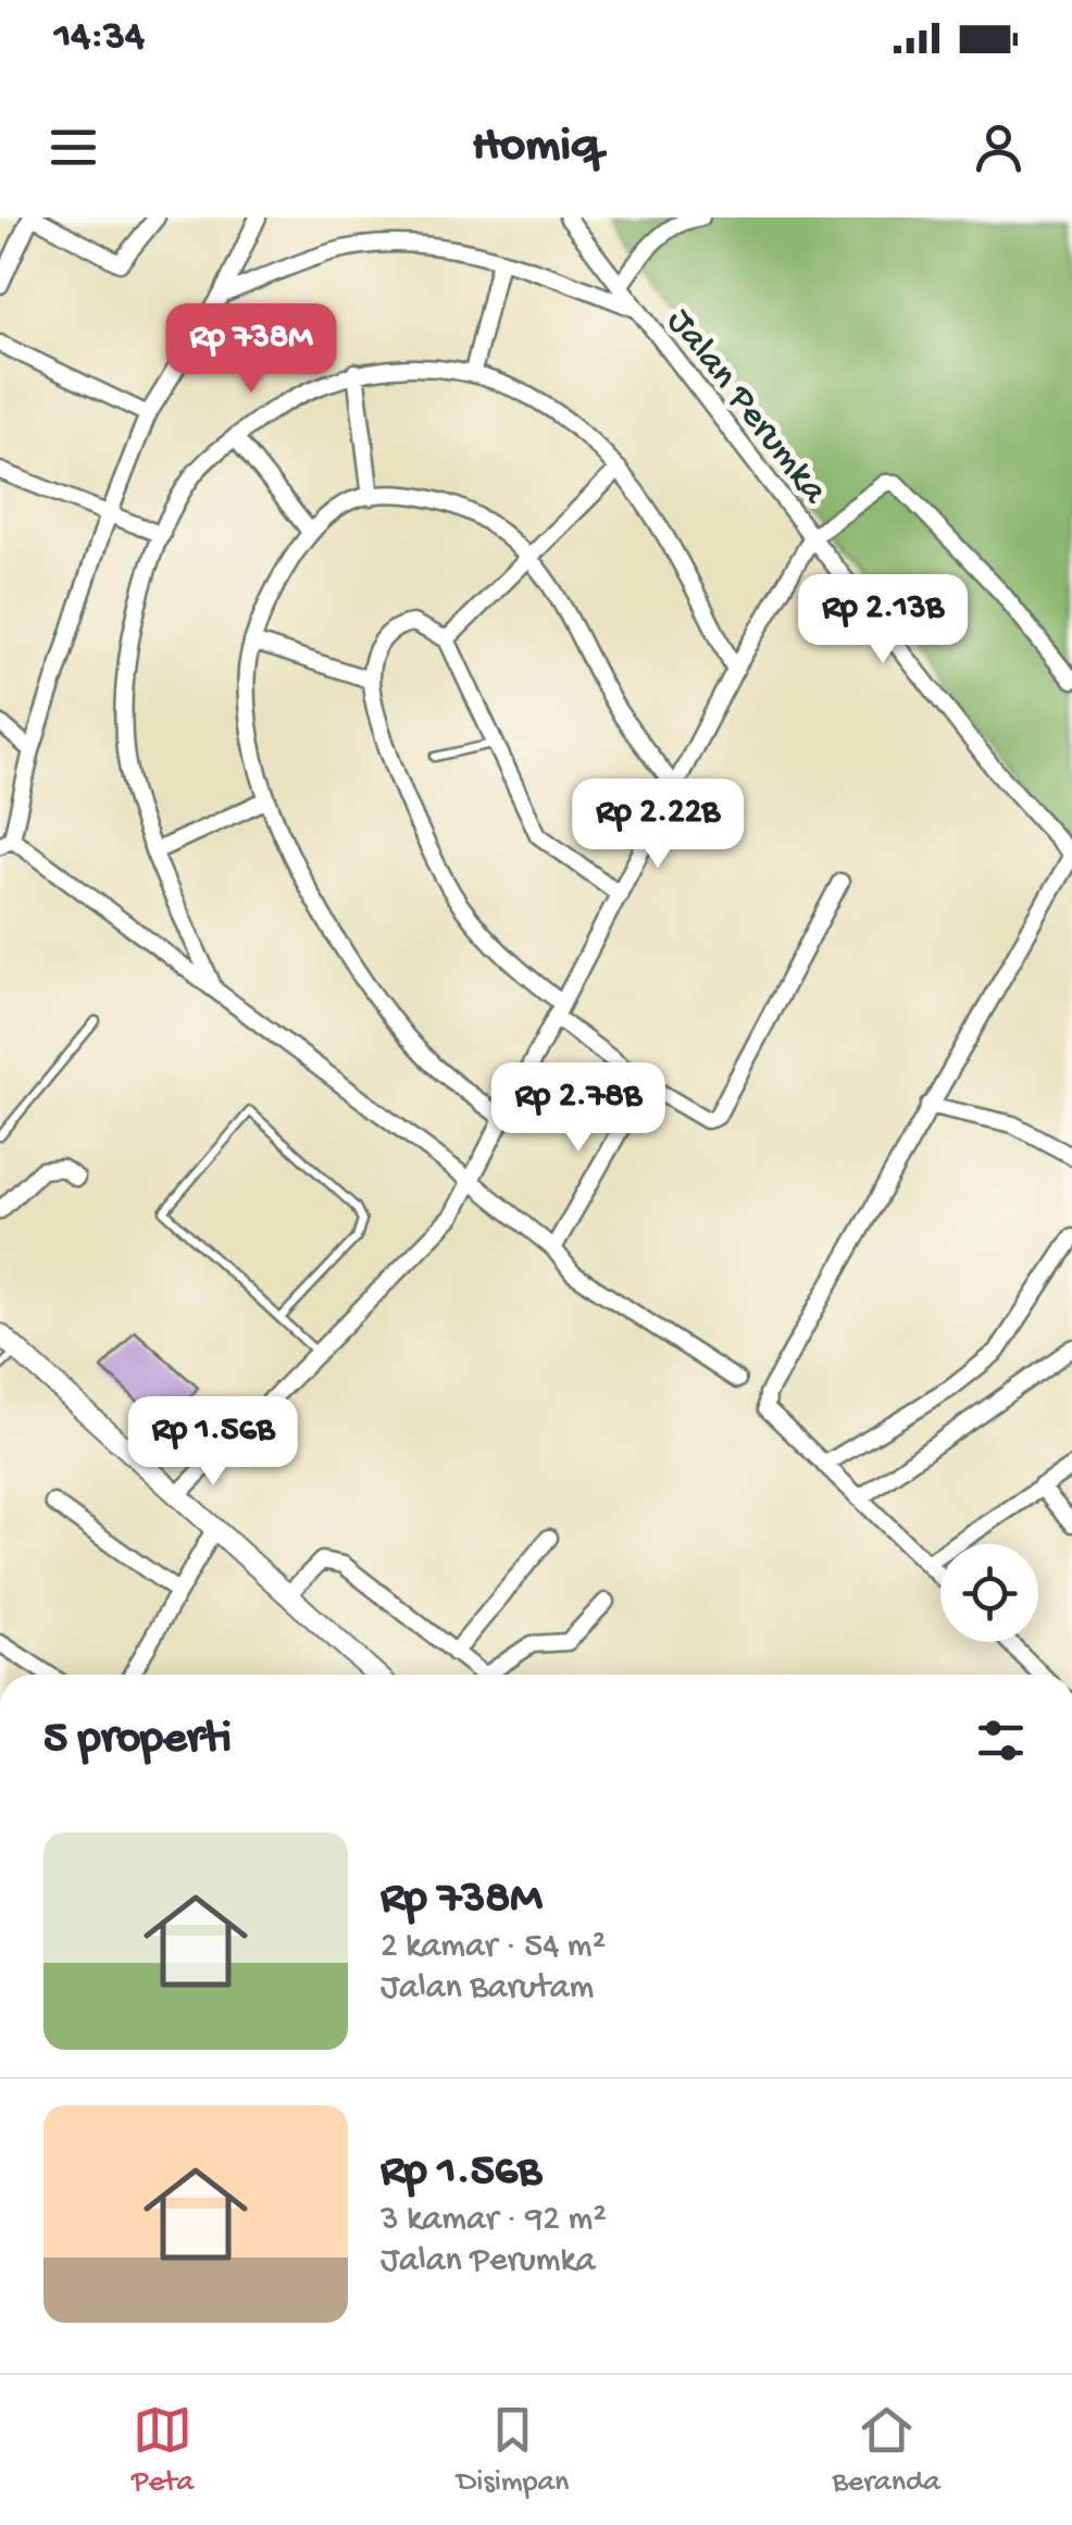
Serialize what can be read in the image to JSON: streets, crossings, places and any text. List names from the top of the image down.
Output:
{
  "streets": {
    "street": ["Jalan Perumka"]
  },
  "page": {
    "status": "14:34",
    "header": "Homiq",
    "price": [
      "Rp 738M",
      "Rp 2.13B",
      "Rp 2.22B",
      "Rp 2.78B",
      "Rp 1.56B"
    ],
    "heading": "5 properti",
    "list": [
      {
        "name": "Rp 738M",
        "note": "2 kamar · 54 m² · Jalan Barutam"
      },
      {
        "name": "Rp 1.56B",
        "note": "3 kamar · 92 m² · Jalan Perumka"
      }
    ],
    "tabs": ["Peta", "Disimpan", "Beranda"]
  }
}
